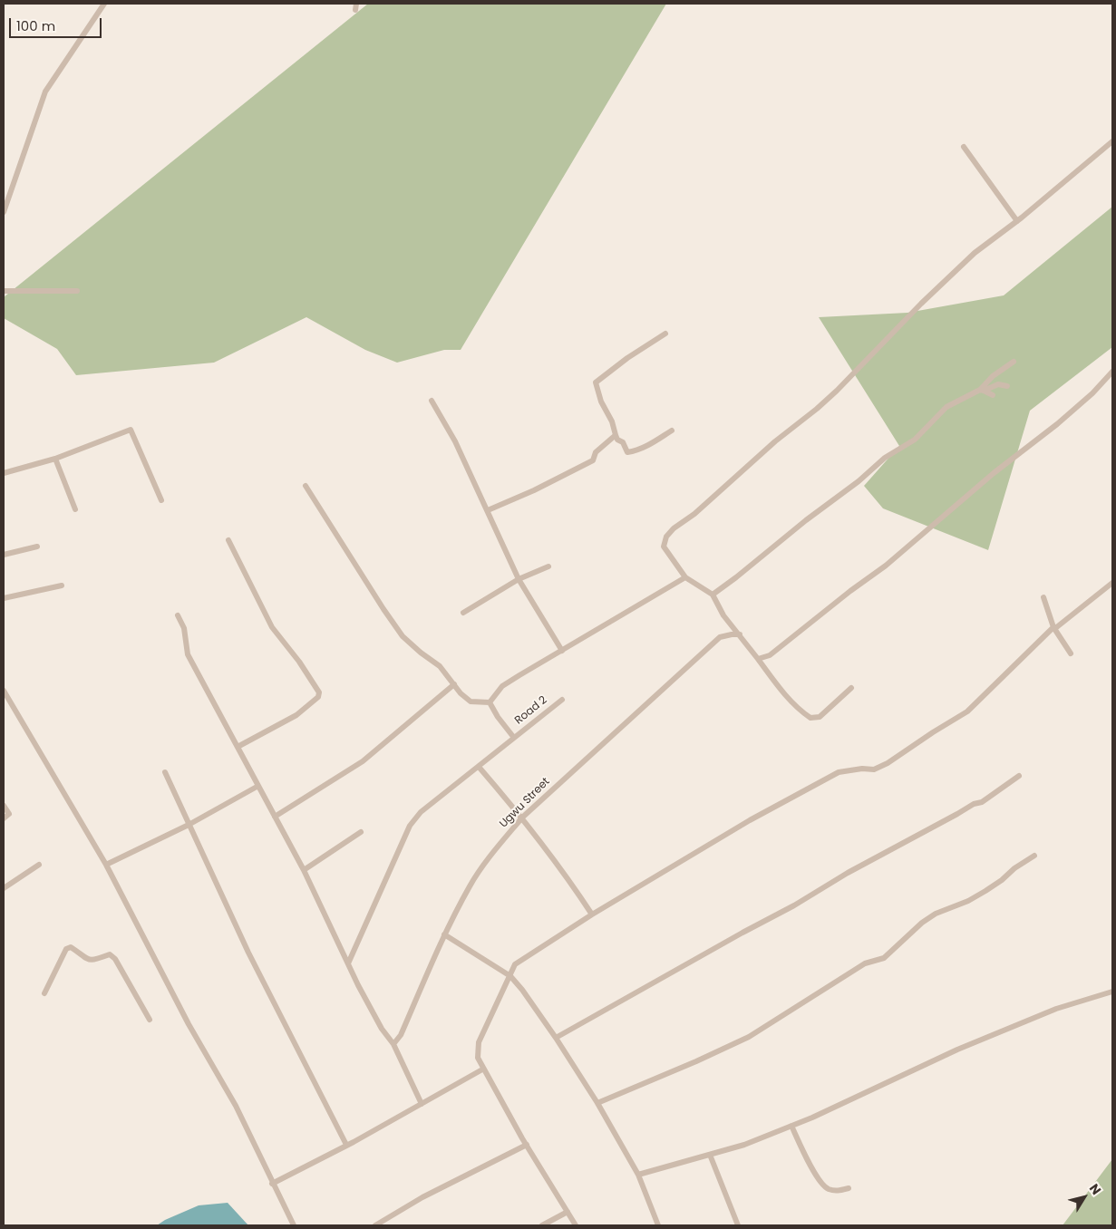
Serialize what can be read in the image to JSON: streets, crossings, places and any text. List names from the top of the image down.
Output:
{
  "streets": {
    "street": ["Road 2", "Ugwu Street"]
  },
  "scale_bar": "100 m",
  "north": "top right"
}
